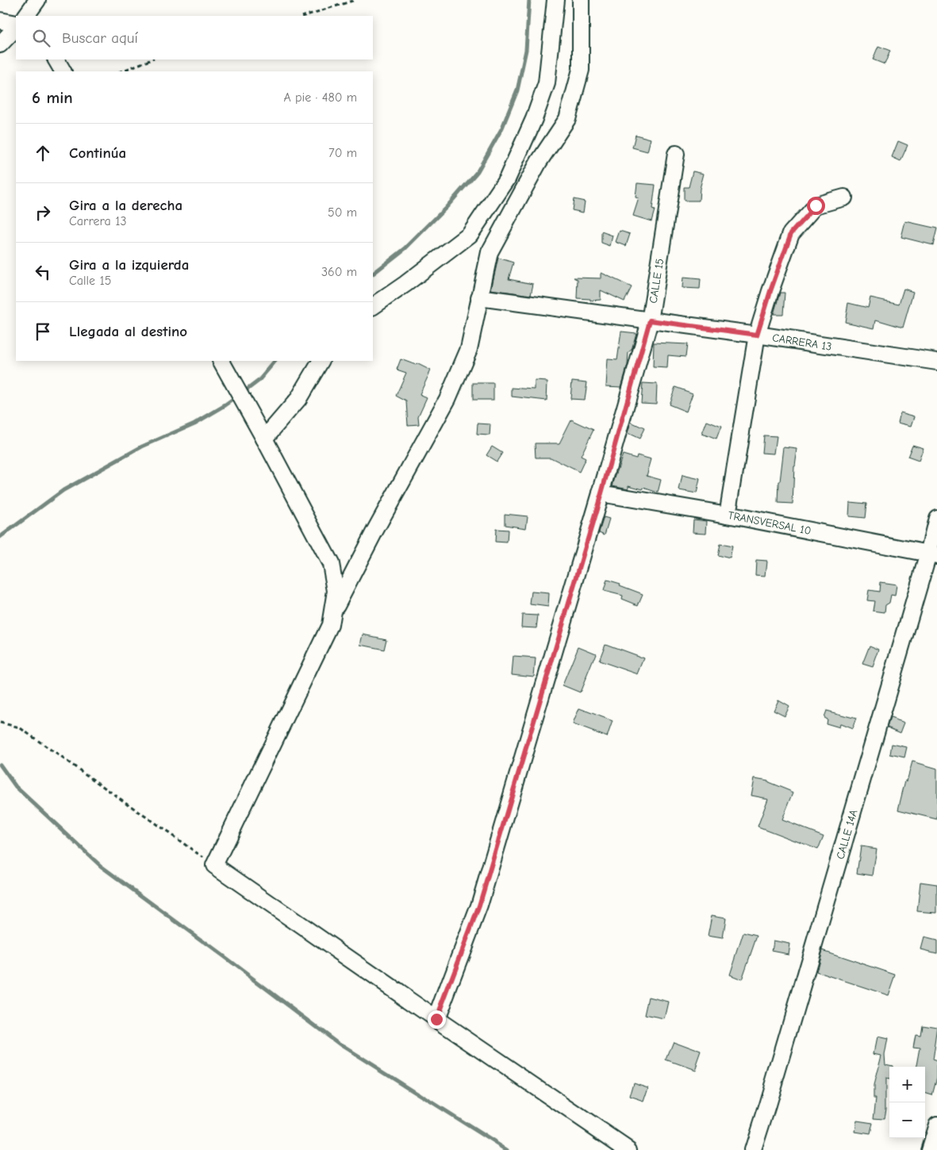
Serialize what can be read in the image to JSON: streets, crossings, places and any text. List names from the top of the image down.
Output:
{
  "streets": {
    "street": [
      "CALLE 15",
      "CARRERA 13",
      "TRANSVERSAL 10",
      "CALLE 14A"
    ]
  },
  "crossings": [
    ["CALLE 15", "CARRERA 13"],
    ["CALLE 15", "TRANSVERSAL 10"],
    ["TRANSVERSAL 10", "CALLE 14A"]
  ],
  "page": {
    "search": "Buscar aquí",
    "heading": ["6 min", "A pie · 480 m"],
    "list": [
      ["Continúa", "70 m"],
      ["Gira a la derecha", "Carrera 13", "50 m"],
      ["Gira a la izquierda", "Calle 15", "360 m"],
      "Llegada al destino"
    ],
    "map_buttons": ["+", "−"]
  }
}
